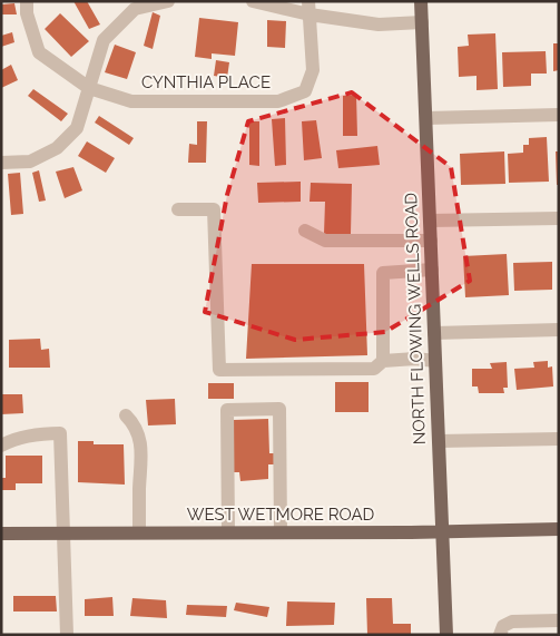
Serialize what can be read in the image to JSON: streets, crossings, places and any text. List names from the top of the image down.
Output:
{
  "streets": {
    "main road": ["NORTH FLOWING WELLS ROAD", "WEST WETMORE ROAD"],
    "street": ["CYNTHIA PLACE"]
  },
  "crossings": [
    ["NORTH FLOWING WELLS ROAD", "WEST WETMORE ROAD"]
  ]
}
